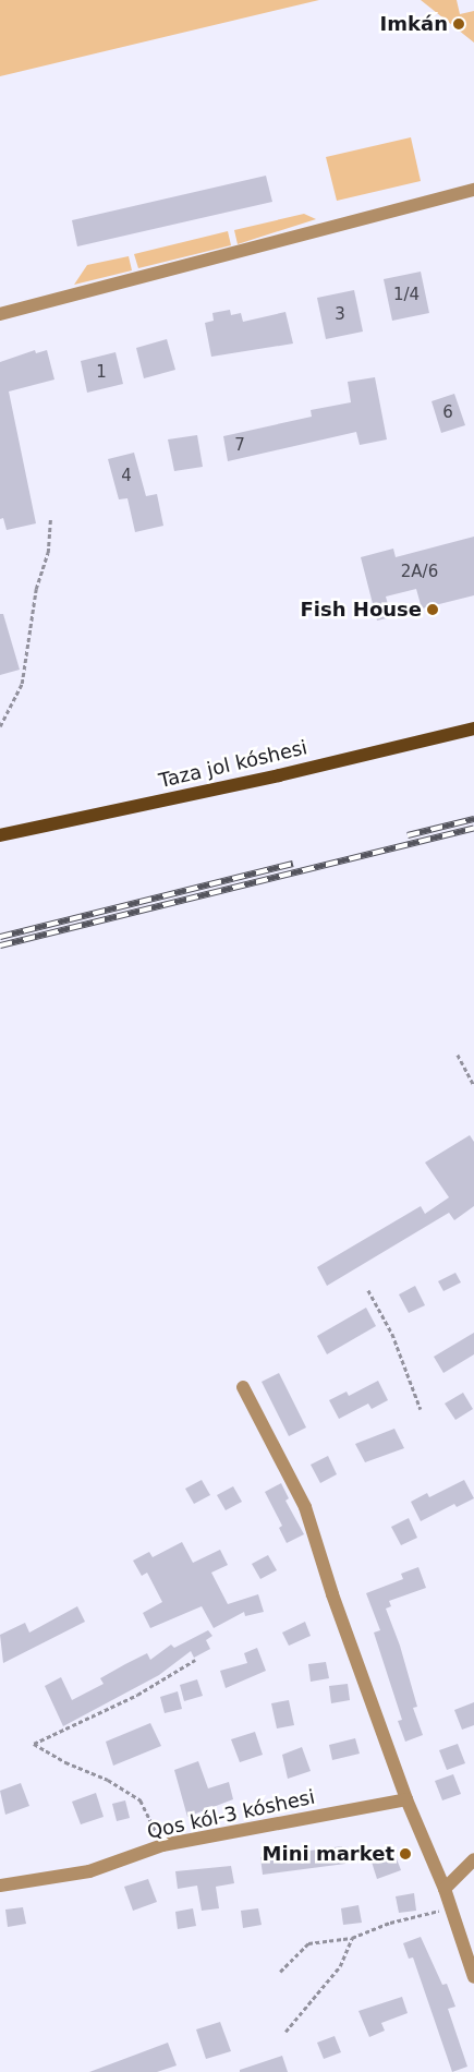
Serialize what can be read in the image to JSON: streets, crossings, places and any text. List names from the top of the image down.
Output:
{
  "streets": {
    "main road": ["Taza jol kóshesi"],
    "street": ["Qos kól-3 kóshesi"]
  },
  "places": ["Imkán", "Fish House", "Mini market"],
  "house_numbers": [
    "1/4",
    "3",
    "1",
    "6",
    "7",
    "4",
    "2А/6"
  ]
}
